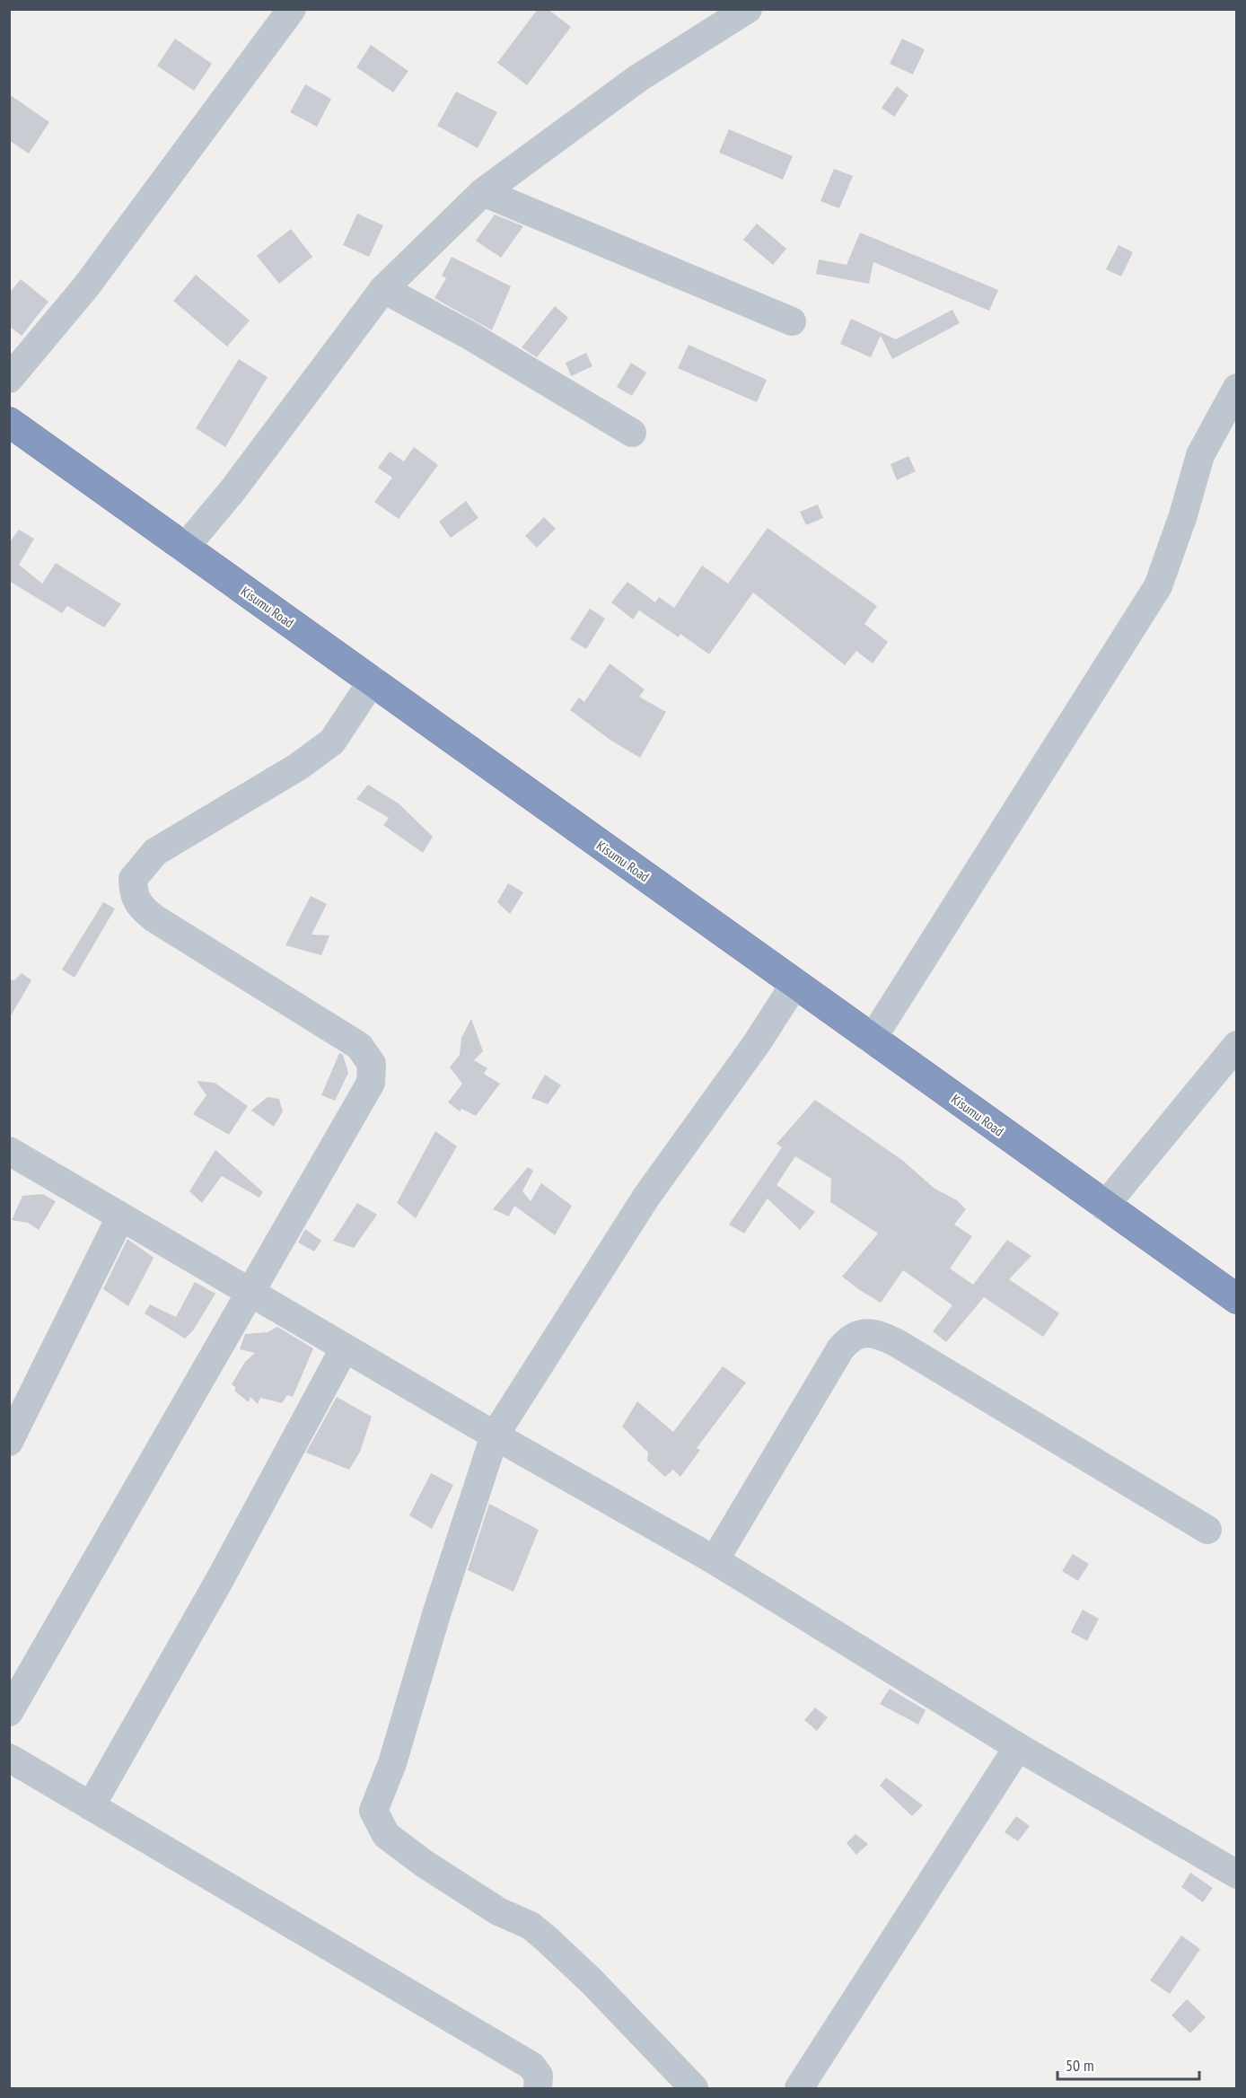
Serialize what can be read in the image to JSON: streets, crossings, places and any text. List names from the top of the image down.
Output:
{
  "streets": {
    "highway": ["Kisumu Road"]
  },
  "scale_bar": "50 m"
}
